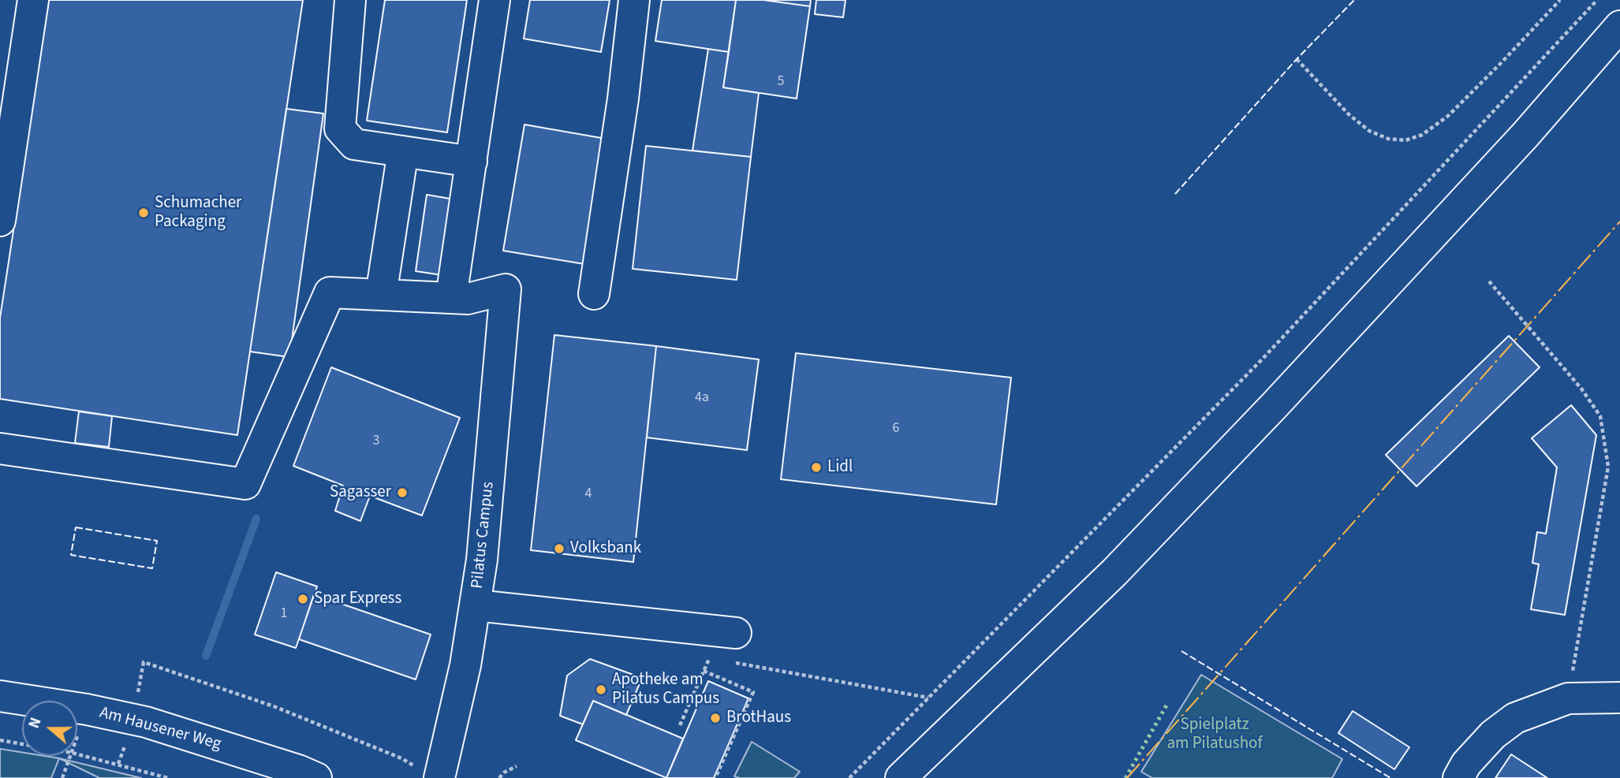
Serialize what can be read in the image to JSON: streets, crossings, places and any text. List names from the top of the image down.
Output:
{
  "streets": {
    "main road": ["Pilatus Campus", "Am Hausener Weg"]
  },
  "parks": ["Spielplatz am Pilatushof"],
  "places": [
    "Schumacher Packaging",
    "Lidl",
    "Sagasser",
    "Volksbank",
    "Spar Express",
    "Apotheke am Pilatus Campus",
    "BrotHaus"
  ],
  "house_numbers": [
    "5",
    "4a",
    "6",
    "3",
    "4",
    "1"
  ],
  "north": "left"
}
